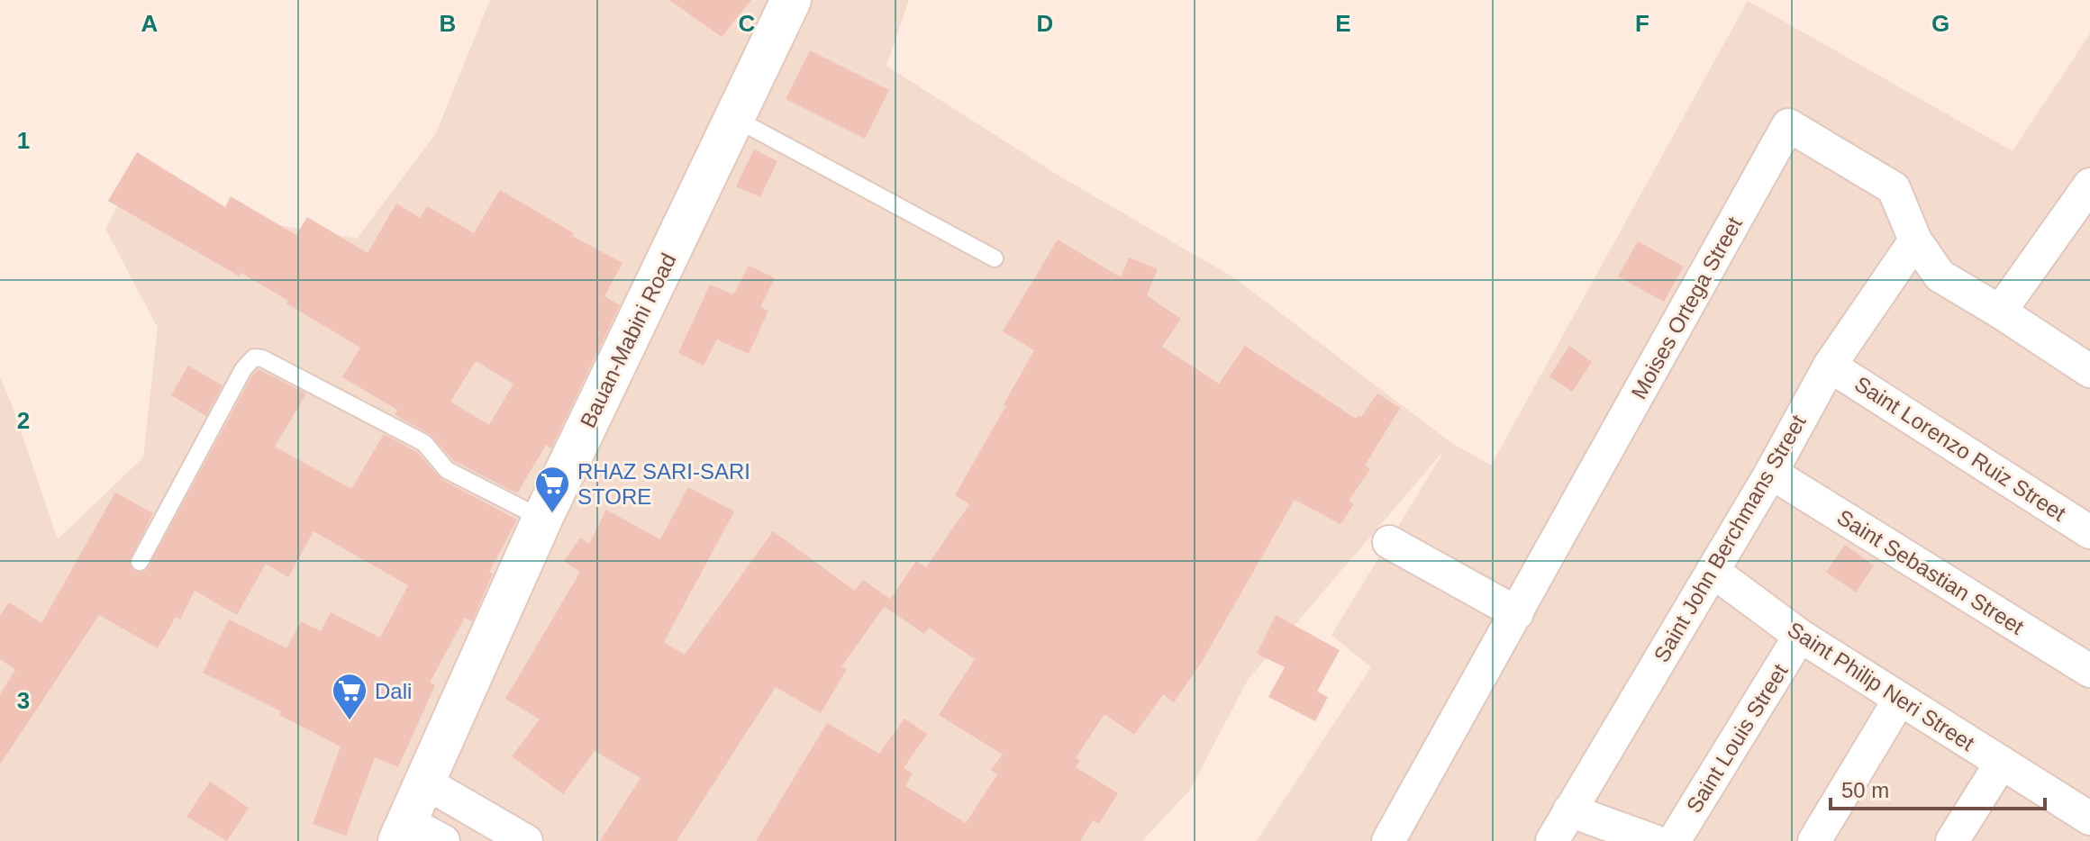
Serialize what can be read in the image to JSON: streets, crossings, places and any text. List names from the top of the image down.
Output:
{
  "streets": {
    "main road": ["Bauan-Mabini Road"],
    "street": [
      "Moises Ortega Street",
      "Saint Lorenzo Ruiz Street",
      "Saint John Berchmans Street",
      "Saint Sebastian Street",
      "Saint Philip Neri Street",
      "Saint Louis Street"
    ]
  },
  "crossings": [
    ["Moises Ortega Street", "Saint John Berchmans Street"],
    ["Saint Lorenzo Ruiz Street", "Saint John Berchmans Street"],
    ["Saint John Berchmans Street", "Saint Sebastian Street"],
    ["Saint John Berchmans Street", "Saint Philip Neri Street"],
    ["Saint Philip Neri Street", "Saint Louis Street"]
  ],
  "places": {
    "supermarket": ["RHAZ SARI-SARI STORE", "Dali"]
  },
  "scale_bar": "50 m",
  "grid": {
    "columns": [
      "A",
      "B",
      "C",
      "D",
      "E",
      "F",
      "G"
    ],
    "rows": ["1", "2", "3"]
  }
}
